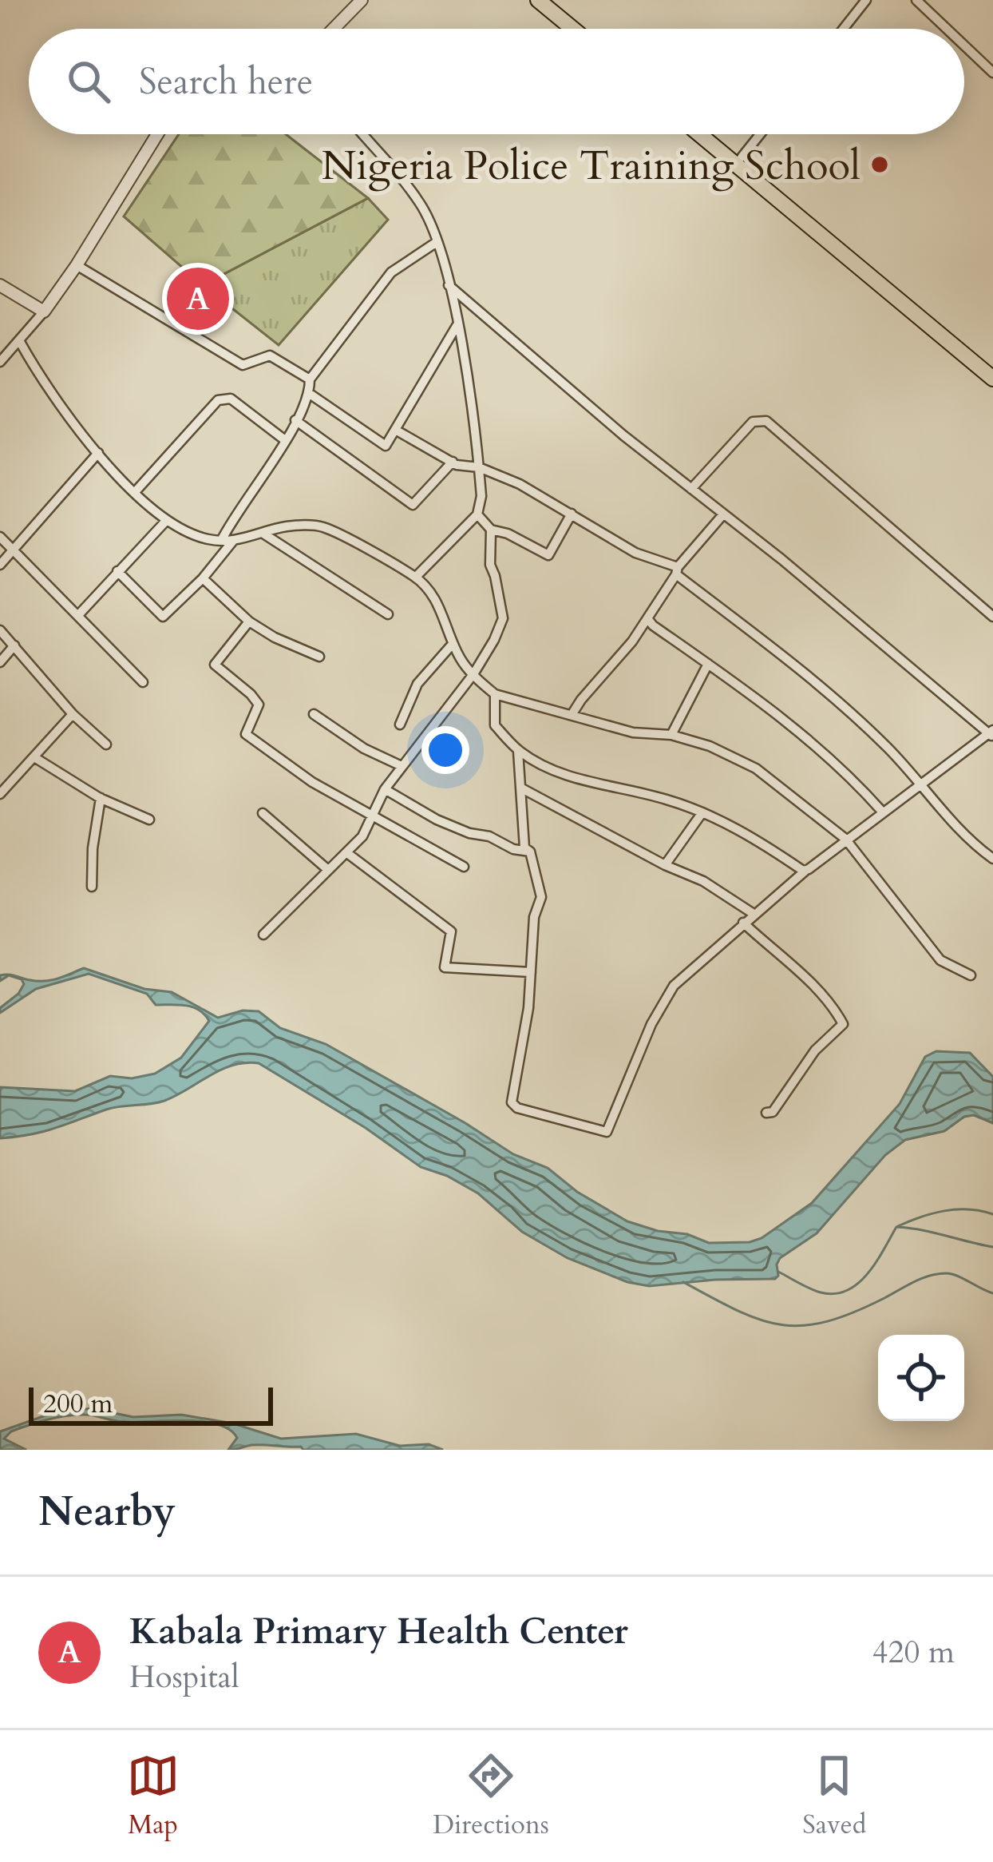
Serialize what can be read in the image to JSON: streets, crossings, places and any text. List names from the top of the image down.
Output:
{
  "places": ["Nigeria Police Training School"],
  "scale_bar": "200 m",
  "page": {
    "search": "Search here",
    "pins": "A",
    "scale": "200 m",
    "heading": "Nearby",
    "list": [
      {
        "mark": "A",
        "name": "Kabala Primary Health Center",
        "note": "Hospital",
        "value": "420 m"
      }
    ],
    "nav": ["Map", "Directions", "Saved"]
  }
}
